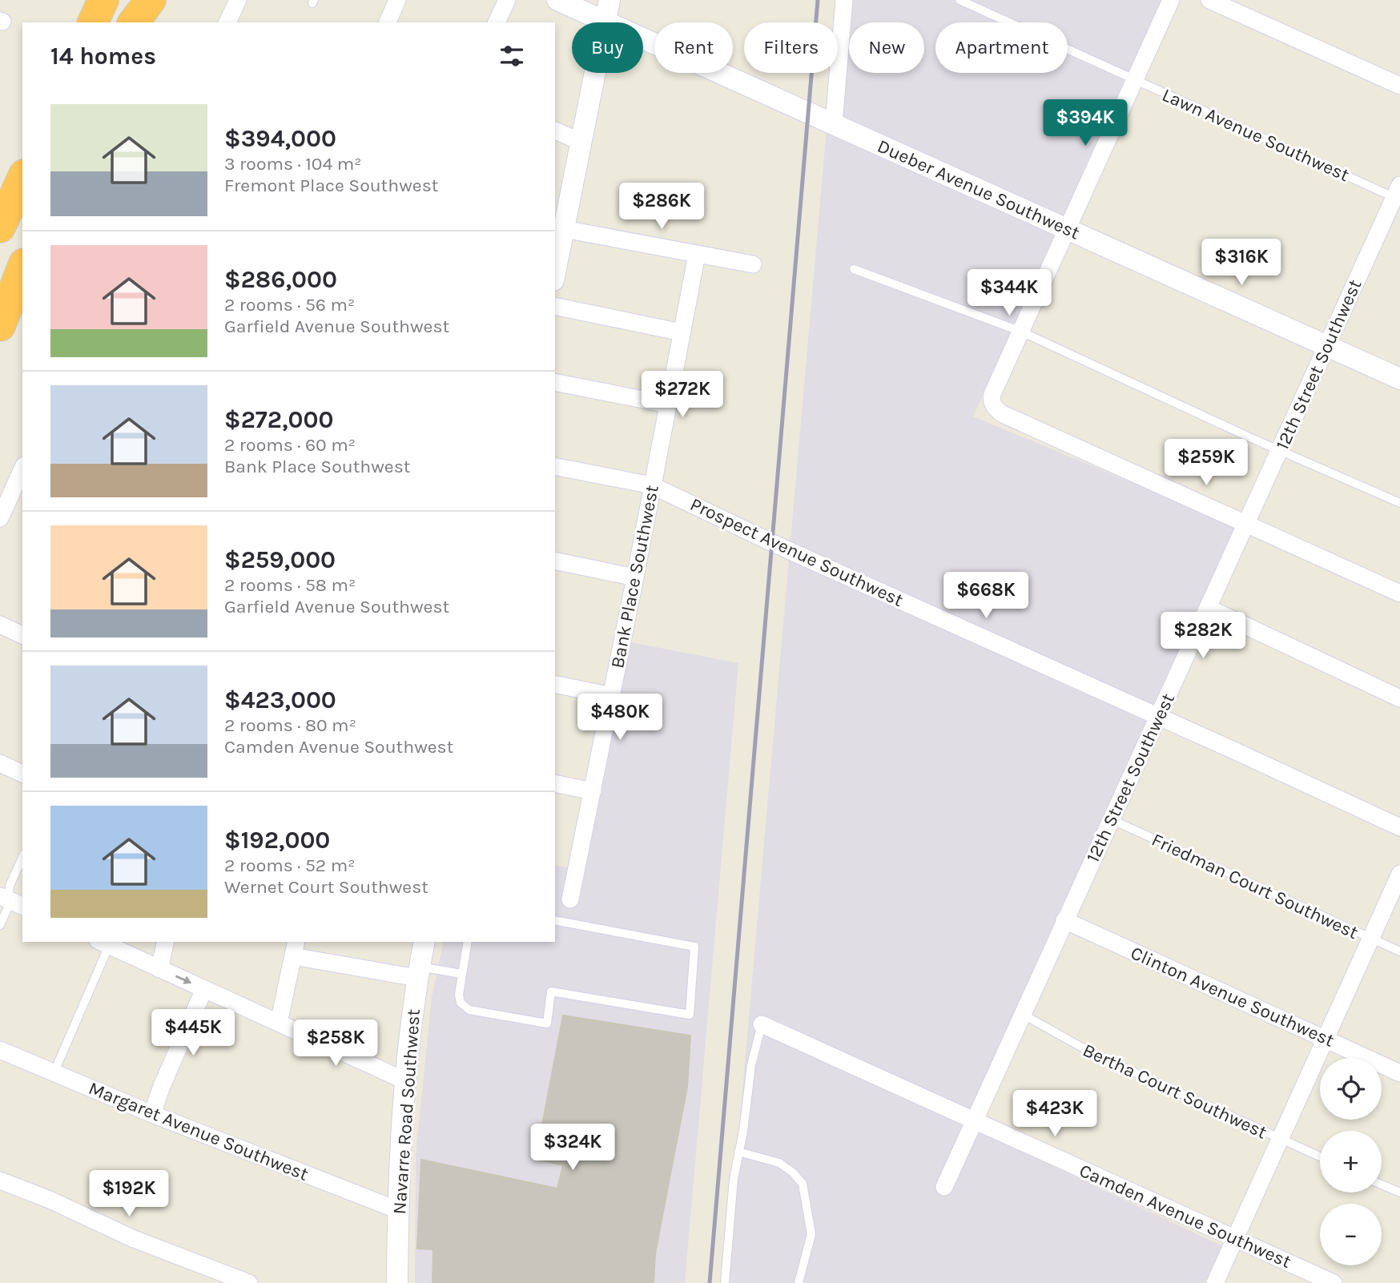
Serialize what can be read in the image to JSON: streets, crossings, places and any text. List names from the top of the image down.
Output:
{
  "streets": {
    "street": [
      "Dueber Avenue Southwest",
      "12th Street Southwest",
      "Prospect Avenue Southwest",
      "Bank Place Southwest",
      "Clinton Avenue Southwest",
      "Navarre Road Southwest",
      "Margaret Avenue Southwest",
      "Camden Avenue Southwest"
    ],
    "lane": ["Lawn Avenue Southwest", "Friedman Court Southwest", "Bertha Court Southwest"]
  },
  "crossings": [
    ["Lawn Avenue Southwest", "12th Street Southwest"],
    ["Dueber Avenue Southwest", "12th Street Southwest"],
    ["12th Street Southwest", "Prospect Avenue Southwest"],
    ["12th Street Southwest", "Friedman Court Southwest"],
    ["12th Street Southwest", "Clinton Avenue Southwest"],
    ["12th Street Southwest", "Bertha Court Southwest"],
    ["12th Street Southwest", "Camden Avenue Southwest"],
    ["Prospect Avenue Southwest", "Bank Place Southwest"],
    ["Navarre Road Southwest", "Margaret Avenue Southwest"]
  ],
  "page": {
    "chip": [
      "Buy",
      "Rent",
      "Filters",
      "New",
      "Apartment"
    ],
    "heading": "14 homes",
    "list": [
      {
        "name": "$394,000",
        "note": "3 rooms · 104 m² · Fremont Place Southwest"
      },
      {
        "name": "$286,000",
        "note": "2 rooms · 56 m² · Garfield Avenue Southwest"
      },
      {
        "name": "$272,000",
        "note": "2 rooms · 60 m² · Bank Place Southwest"
      },
      {
        "name": "$259,000",
        "note": "2 rooms · 58 m² · Garfield Avenue Southwest"
      },
      {
        "name": "$423,000",
        "note": "2 rooms · 80 m² · Camden Avenue Southwest"
      },
      {
        "name": "$192,000",
        "note": "2 rooms · 52 m² · Wernet Court Southwest"
      }
    ],
    "price": [
      "$394K",
      "$286K",
      "$316K",
      "$344K",
      "$272K",
      "$259K",
      "$668K",
      "$282K",
      "$480K",
      "$445K",
      "$258K",
      "$423K",
      "$324K",
      "$192K"
    ],
    "map_buttons": ["+", "−"]
  }
}
